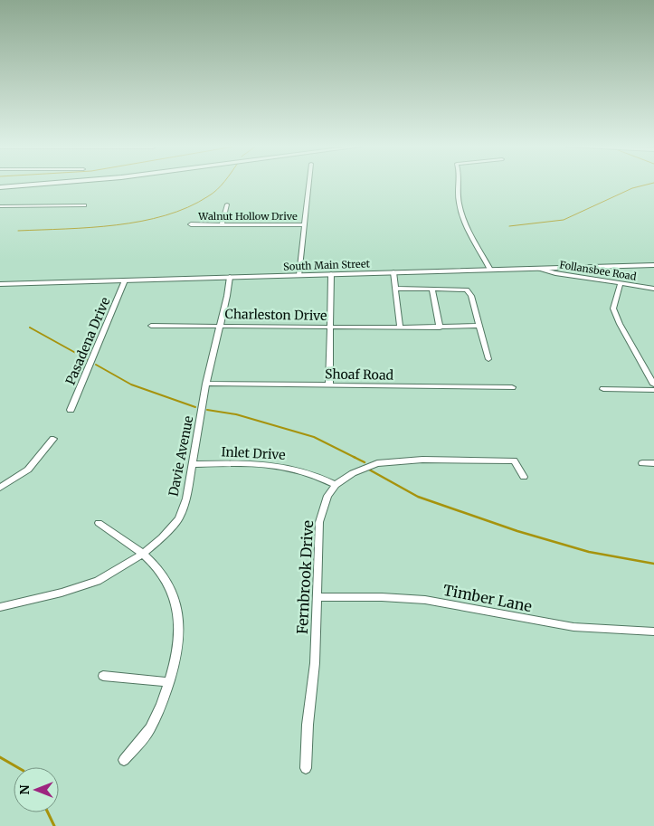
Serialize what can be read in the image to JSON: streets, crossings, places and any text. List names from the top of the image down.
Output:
{
  "streets": {
    "main road": ["South Main Street"],
    "street": [
      "Walnut Hollow Drive",
      "Follansbee Road",
      "Charleston Drive",
      "Pasadena Drive",
      "Shoaf Road",
      "Inlet Drive",
      "Davie Avenue",
      "Fernbrook Drive",
      "Timber Lane"
    ]
  },
  "crossings": [
    ["South Main Street", "Follansbee Road"],
    ["South Main Street", "Pasadena Drive"],
    ["South Main Street", "Davie Avenue"],
    ["Charleston Drive", "Davie Avenue"],
    ["Shoaf Road", "Davie Avenue"],
    ["Inlet Drive", "Davie Avenue"],
    ["Inlet Drive", "Fernbrook Drive"],
    ["Fernbrook Drive", "Timber Lane"]
  ],
  "north": "left"
}
